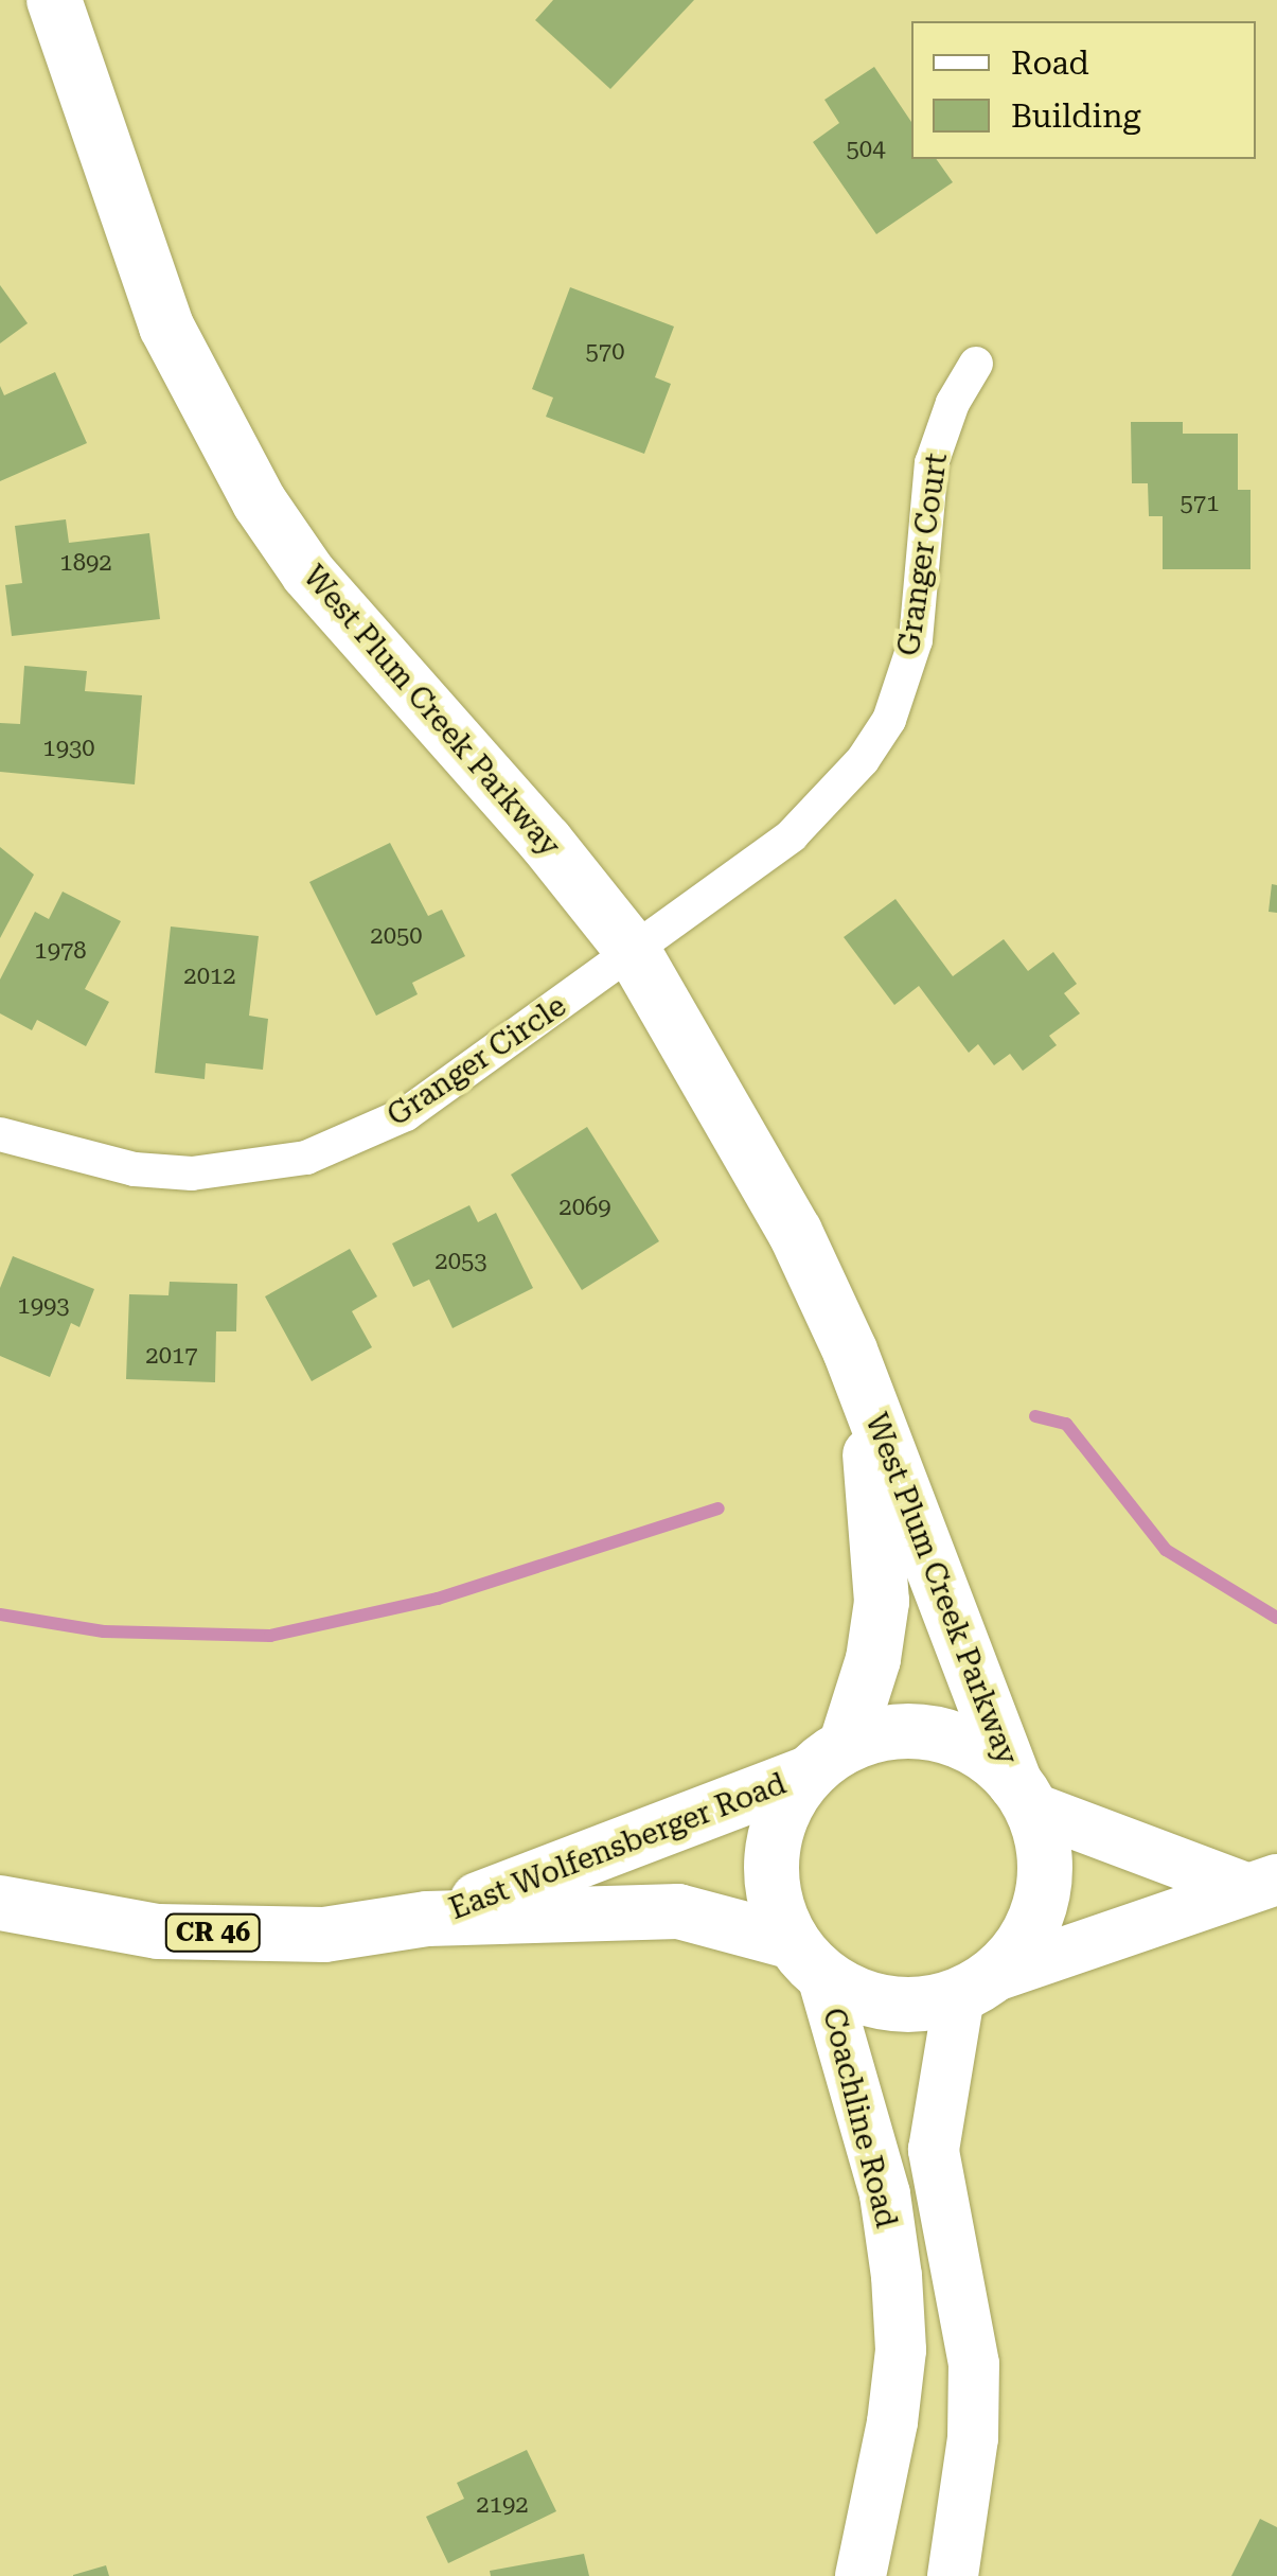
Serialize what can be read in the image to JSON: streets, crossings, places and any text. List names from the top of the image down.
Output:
{
  "streets": {
    "main road": [
      "West Plum Creek Parkway",
      "East Wolfensberger Road",
      "CR 46",
      "Coachline Road"
    ],
    "street": ["Granger Court", "Granger Circle"]
  },
  "crossings": [
    ["Granger Court", "West Plum Creek Parkway"],
    ["Granger Court", "Granger Circle"],
    ["West Plum Creek Parkway", "Granger Circle"],
    ["West Plum Creek Parkway", "East Wolfensberger Road"],
    ["West Plum Creek Parkway", "Coachline Road"],
    ["East Wolfensberger Road", "Coachline Road"]
  ],
  "house_numbers": [
    "504",
    "570",
    "571",
    "1892",
    "1930",
    "2050",
    "1978",
    "2012",
    "2069",
    "2053",
    "1993",
    "2017",
    "2192"
  ],
  "legend": ["Road", "Building"]
}
